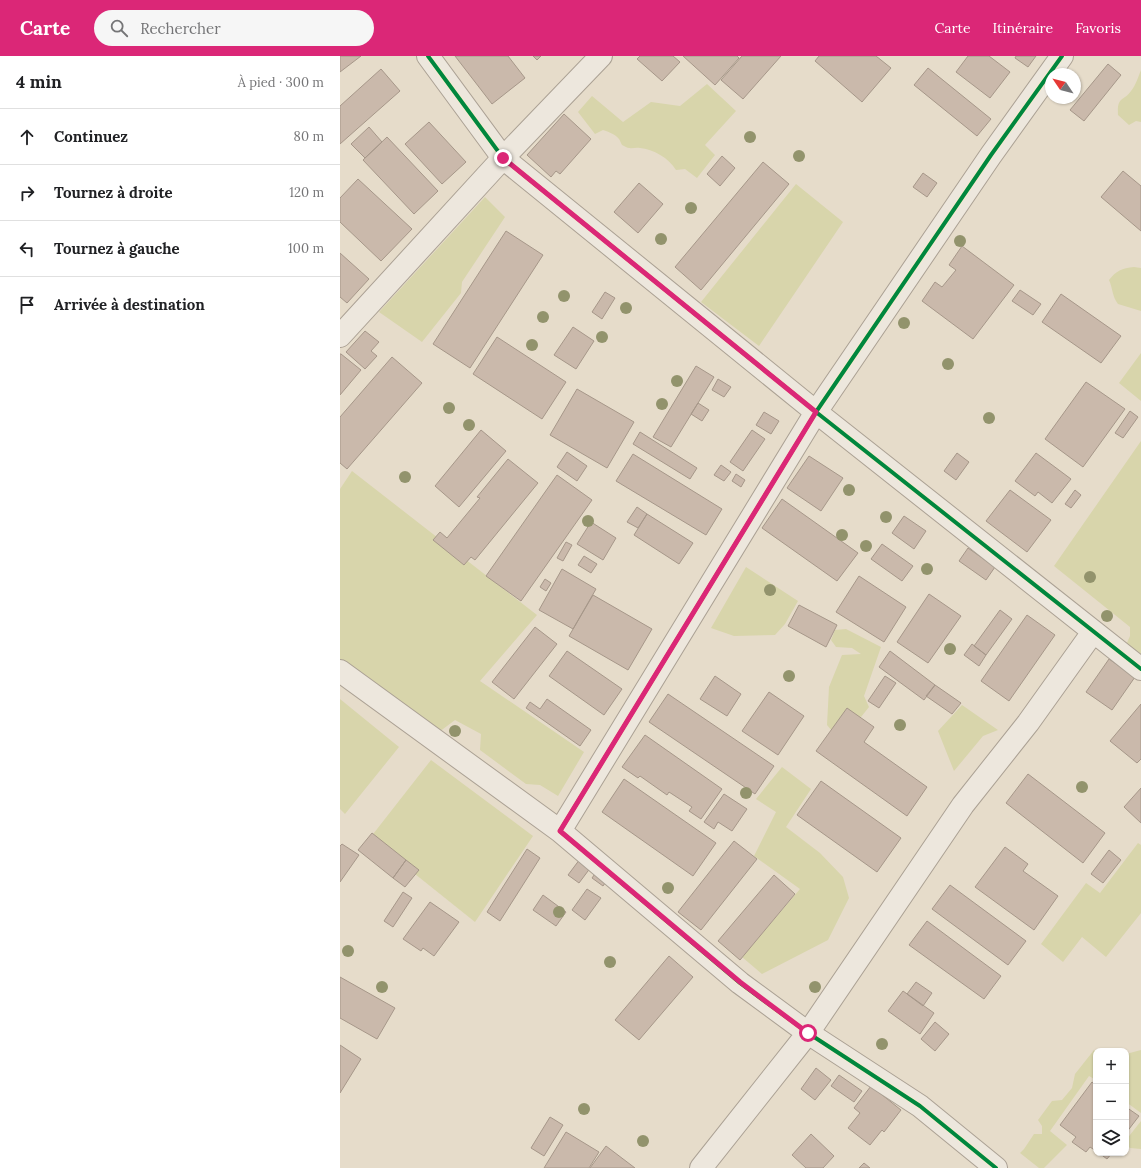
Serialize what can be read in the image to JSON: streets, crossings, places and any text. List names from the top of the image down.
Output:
{
  "north": "top left",
  "page": {
    "header": "Carte",
    "search": "Rechercher",
    "nav": ["Carte", "Itinéraire", "Favoris"],
    "heading": ["4 min", "À pied · 300 m"],
    "list": [
      ["Continuez", "80 m"],
      ["Tournez à droite", "120 m"],
      ["Tournez à gauche", "100 m"],
      "Arrivée à destination"
    ],
    "map_buttons": ["+", "−"]
  }
}
